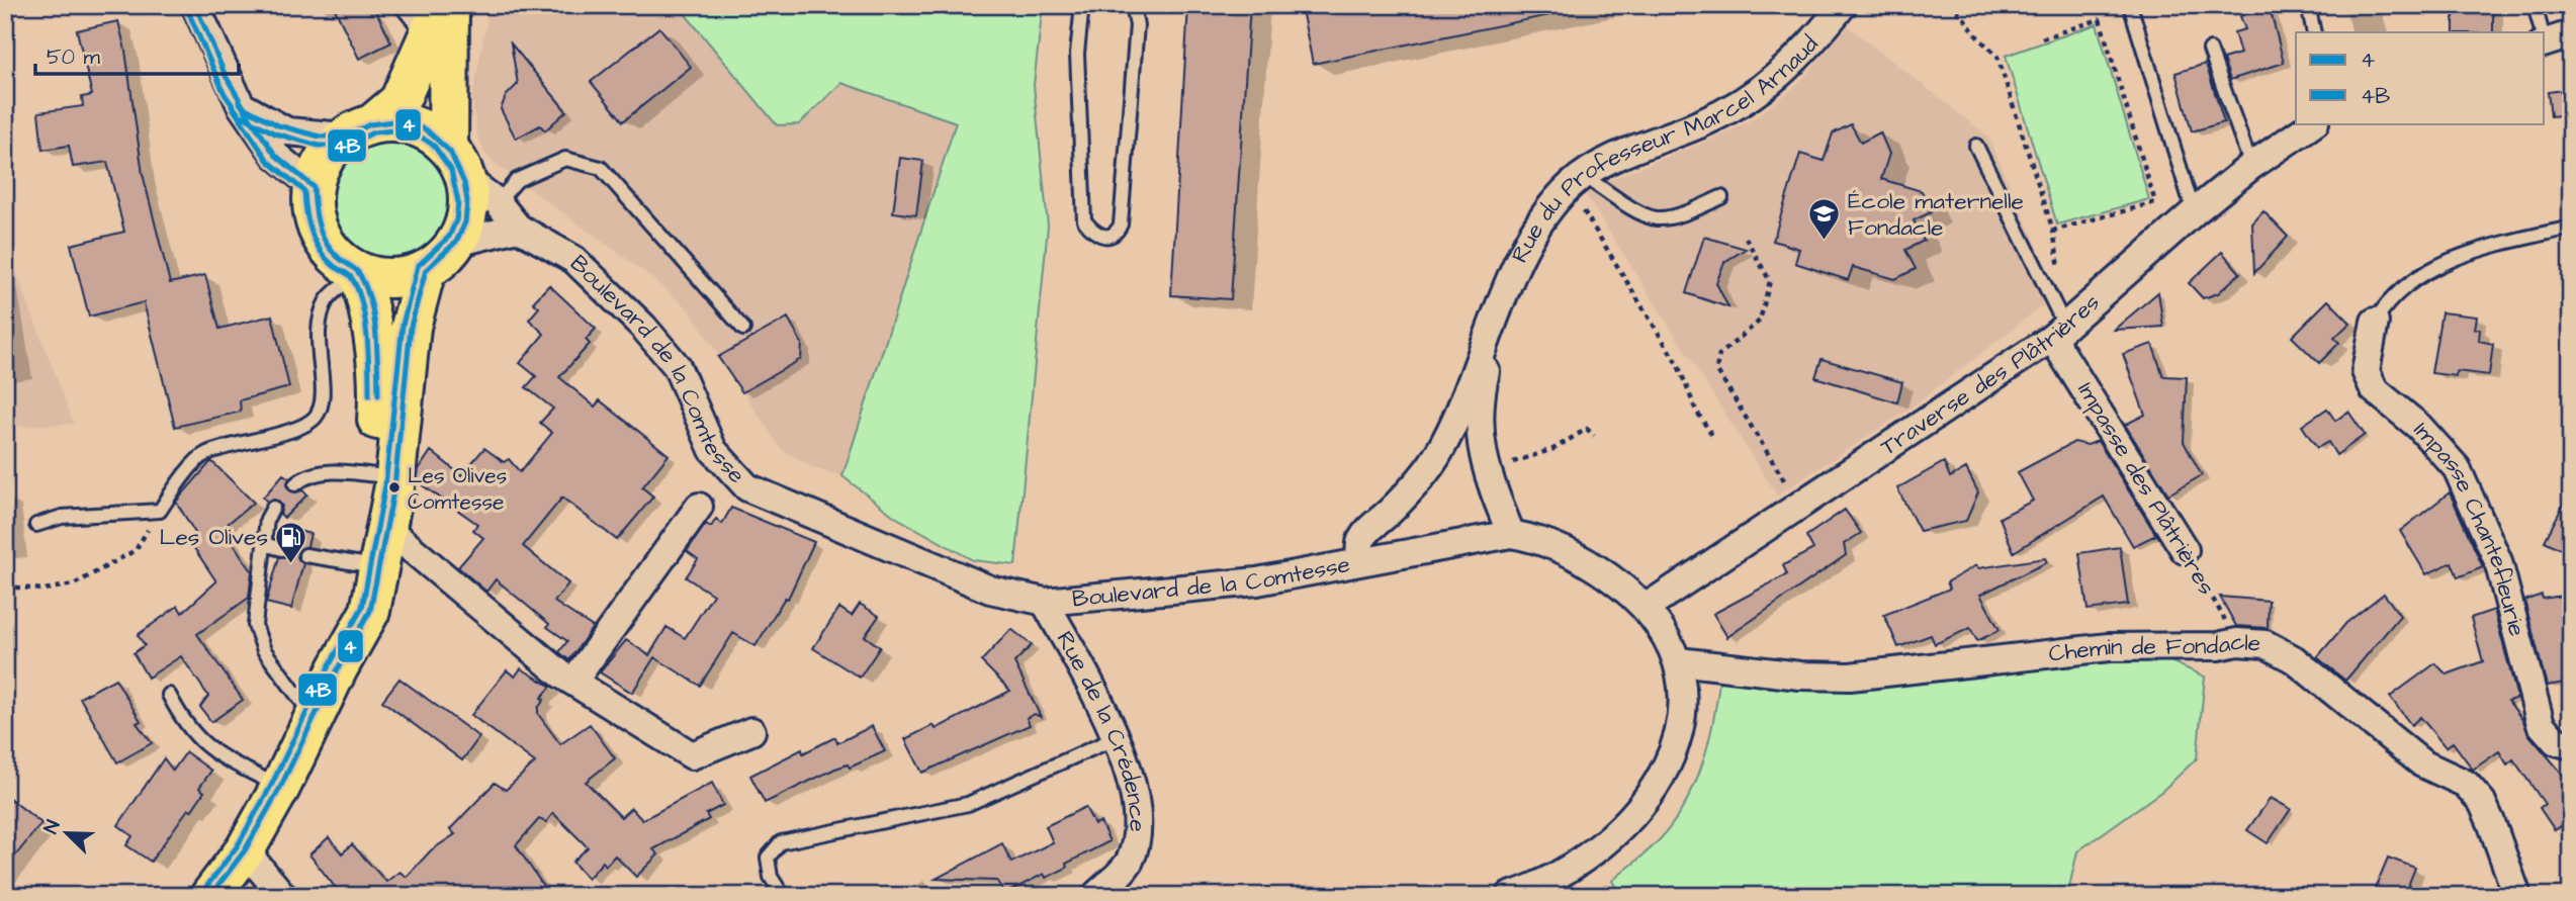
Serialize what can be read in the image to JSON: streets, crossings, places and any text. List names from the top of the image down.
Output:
{
  "streets": {
    "street": [
      "Rue du Professeur Marcel Arnaud",
      "Boulevard de la Comtesse",
      "Traverse des Plâtrières",
      "Impasse des Plâtrières",
      "Impasse Chantefleurie",
      "Chemin de Fondacle",
      "Rue de la Crédence"
    ]
  },
  "crossings": [
    ["Rue du Professeur Marcel Arnaud", "Boulevard de la Comtesse"],
    ["Boulevard de la Comtesse", "Traverse des Plâtrières"],
    ["Boulevard de la Comtesse", "Chemin de Fondacle"],
    ["Boulevard de la Comtesse", "Rue de la Crédence"],
    ["Traverse des Plâtrières", "Impasse des Plâtrières"],
    ["Impasse des Plâtrières", "Chemin de Fondacle"]
  ],
  "places": {
    "school or university": ["École maternelle Fondacle"],
    "other": ["Les Olives Comtesse"],
    "fuel station": ["Les Olives"]
  },
  "lines": ["transit line 4", "transit line 4B"],
  "legend": ["4", "4B"],
  "scale_bar": "50 m",
  "north": "top left"
}
